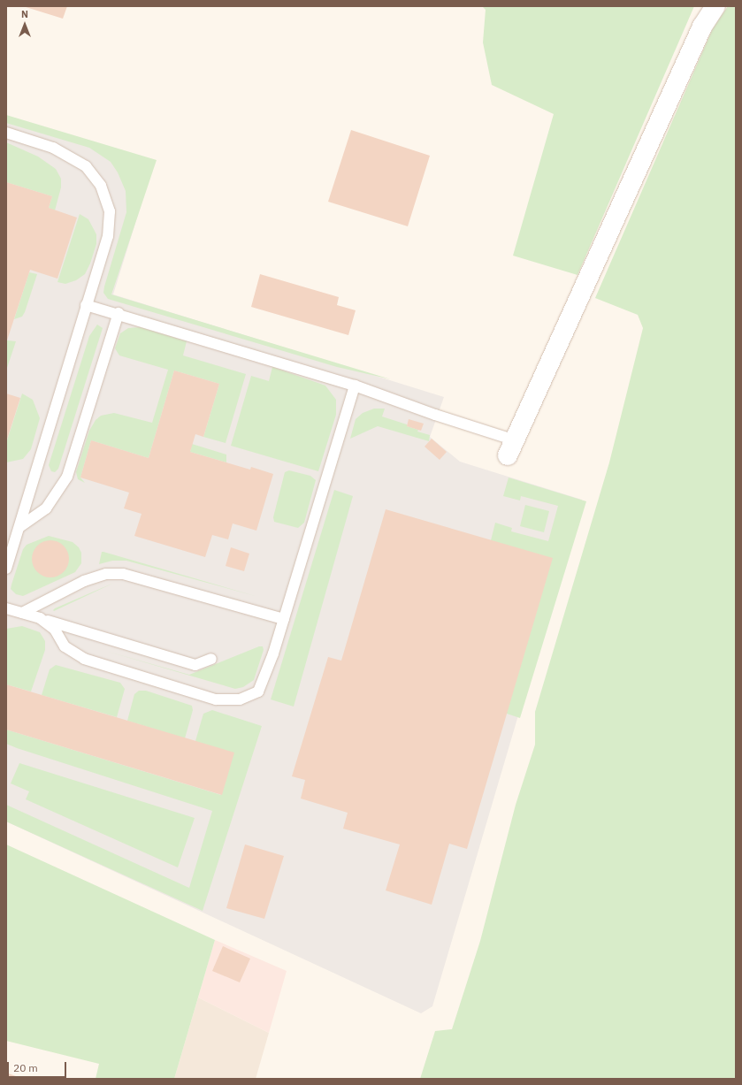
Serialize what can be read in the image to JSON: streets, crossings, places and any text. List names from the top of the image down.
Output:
{
  "scale_bar": "20 m",
  "north": "top"
}
